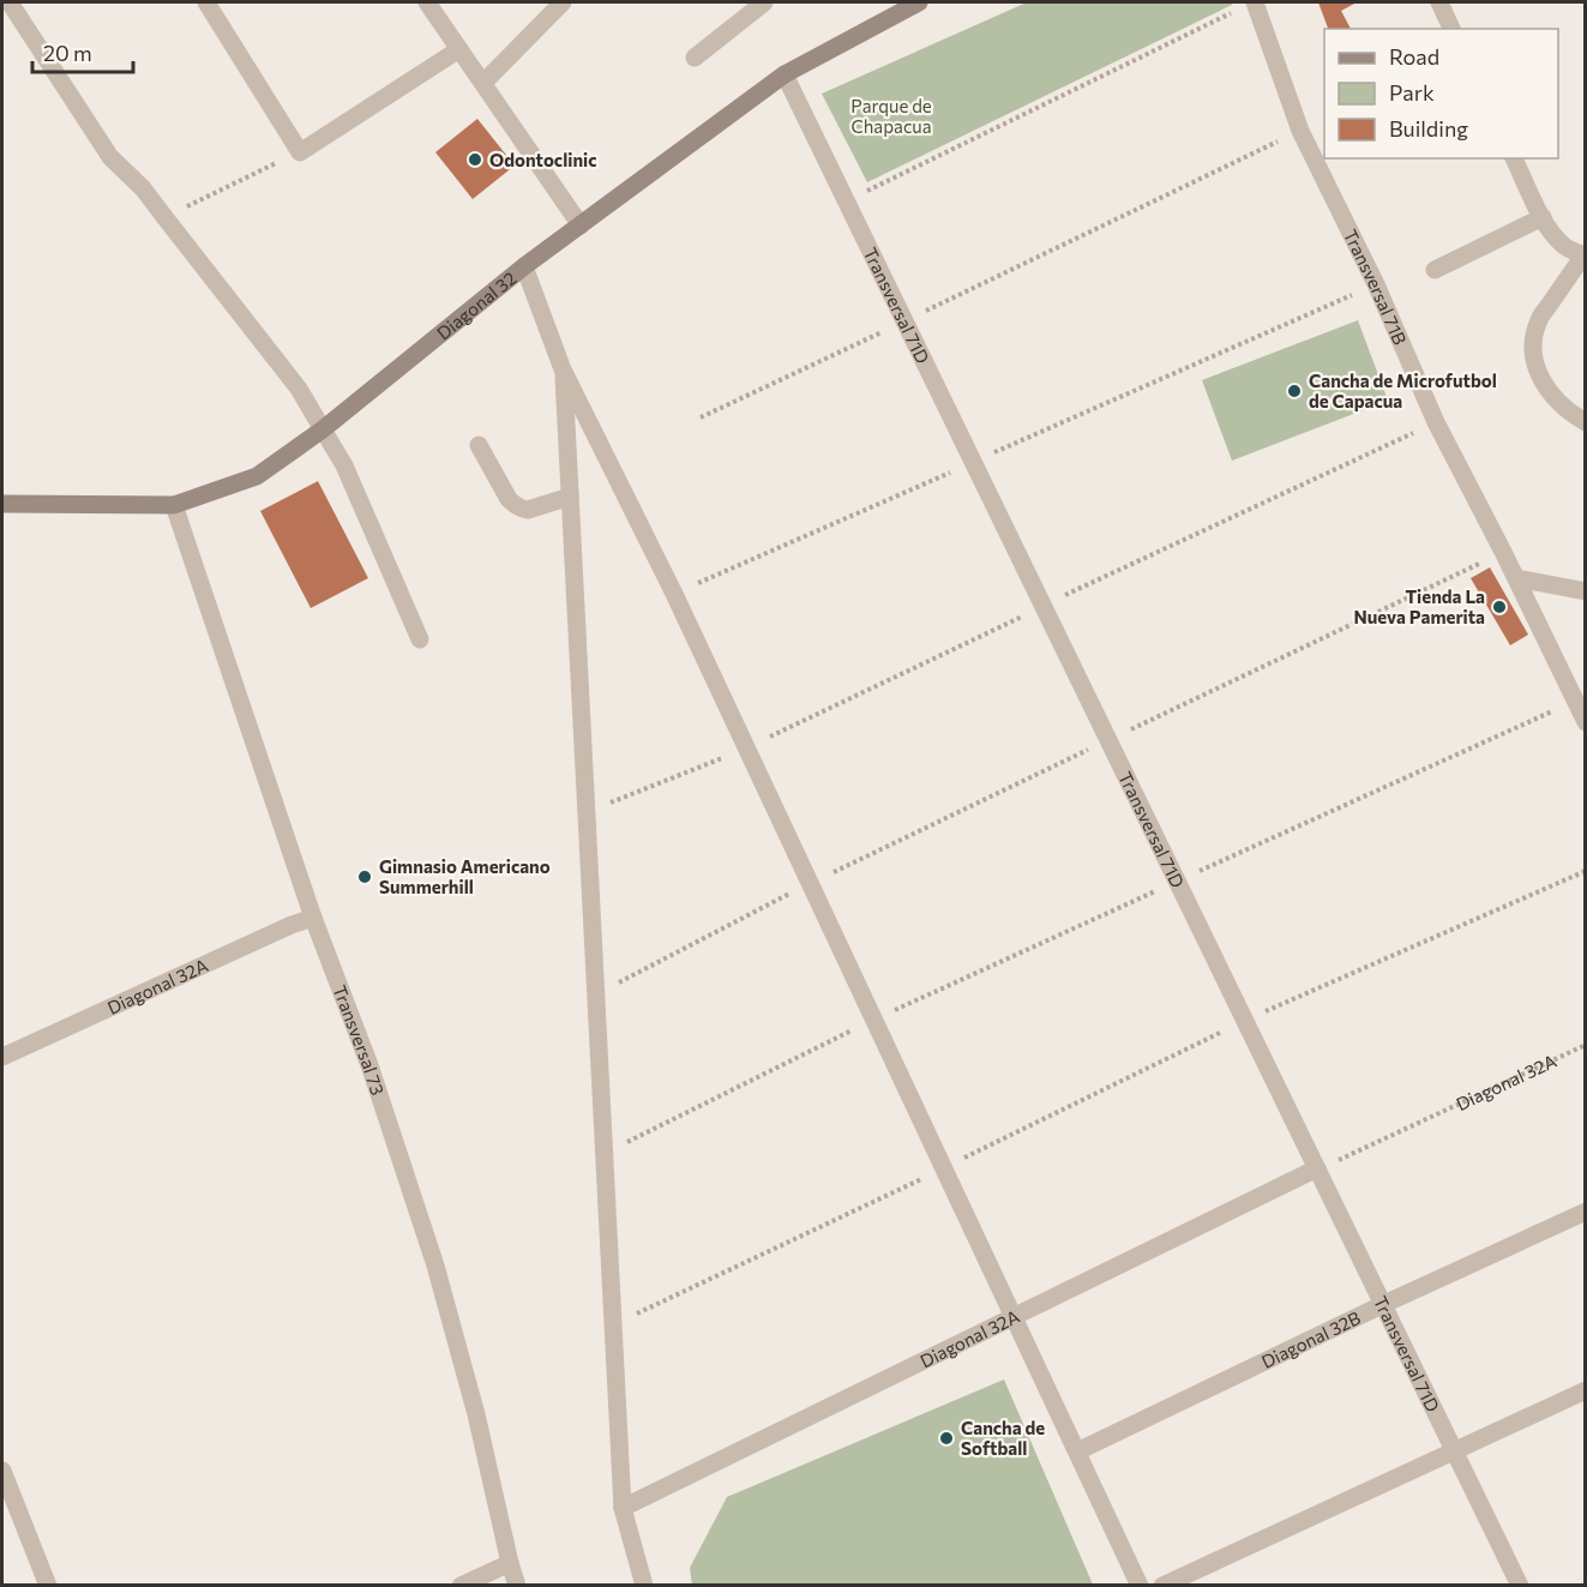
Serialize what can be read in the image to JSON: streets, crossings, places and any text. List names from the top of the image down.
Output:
{
  "streets": {
    "street": [
      "Transversal 71B",
      "Diagonal 32",
      "Transversal 71D",
      "Diagonal 32A",
      "Transversal 73",
      "Diagonal 32B"
    ]
  },
  "crossings": [
    ["Diagonal 32", "Transversal 71D"],
    ["Diagonal 32", "Transversal 73"],
    ["Transversal 71D", "Diagonal 32A"],
    ["Transversal 71D", "Diagonal 32B"],
    ["Diagonal 32A", "Transversal 73"]
  ],
  "parks": ["Parque de Chapacua"],
  "places": [
    "Odontoclinic",
    "Cancha de Microfutbol de Capacua",
    "Tienda La Nueva Pamerita",
    "Gimnasio Americano Summerhill",
    "Cancha de Softball"
  ],
  "legend": ["Road", "Park", "Building"],
  "scale_bar": "20 m"
}
